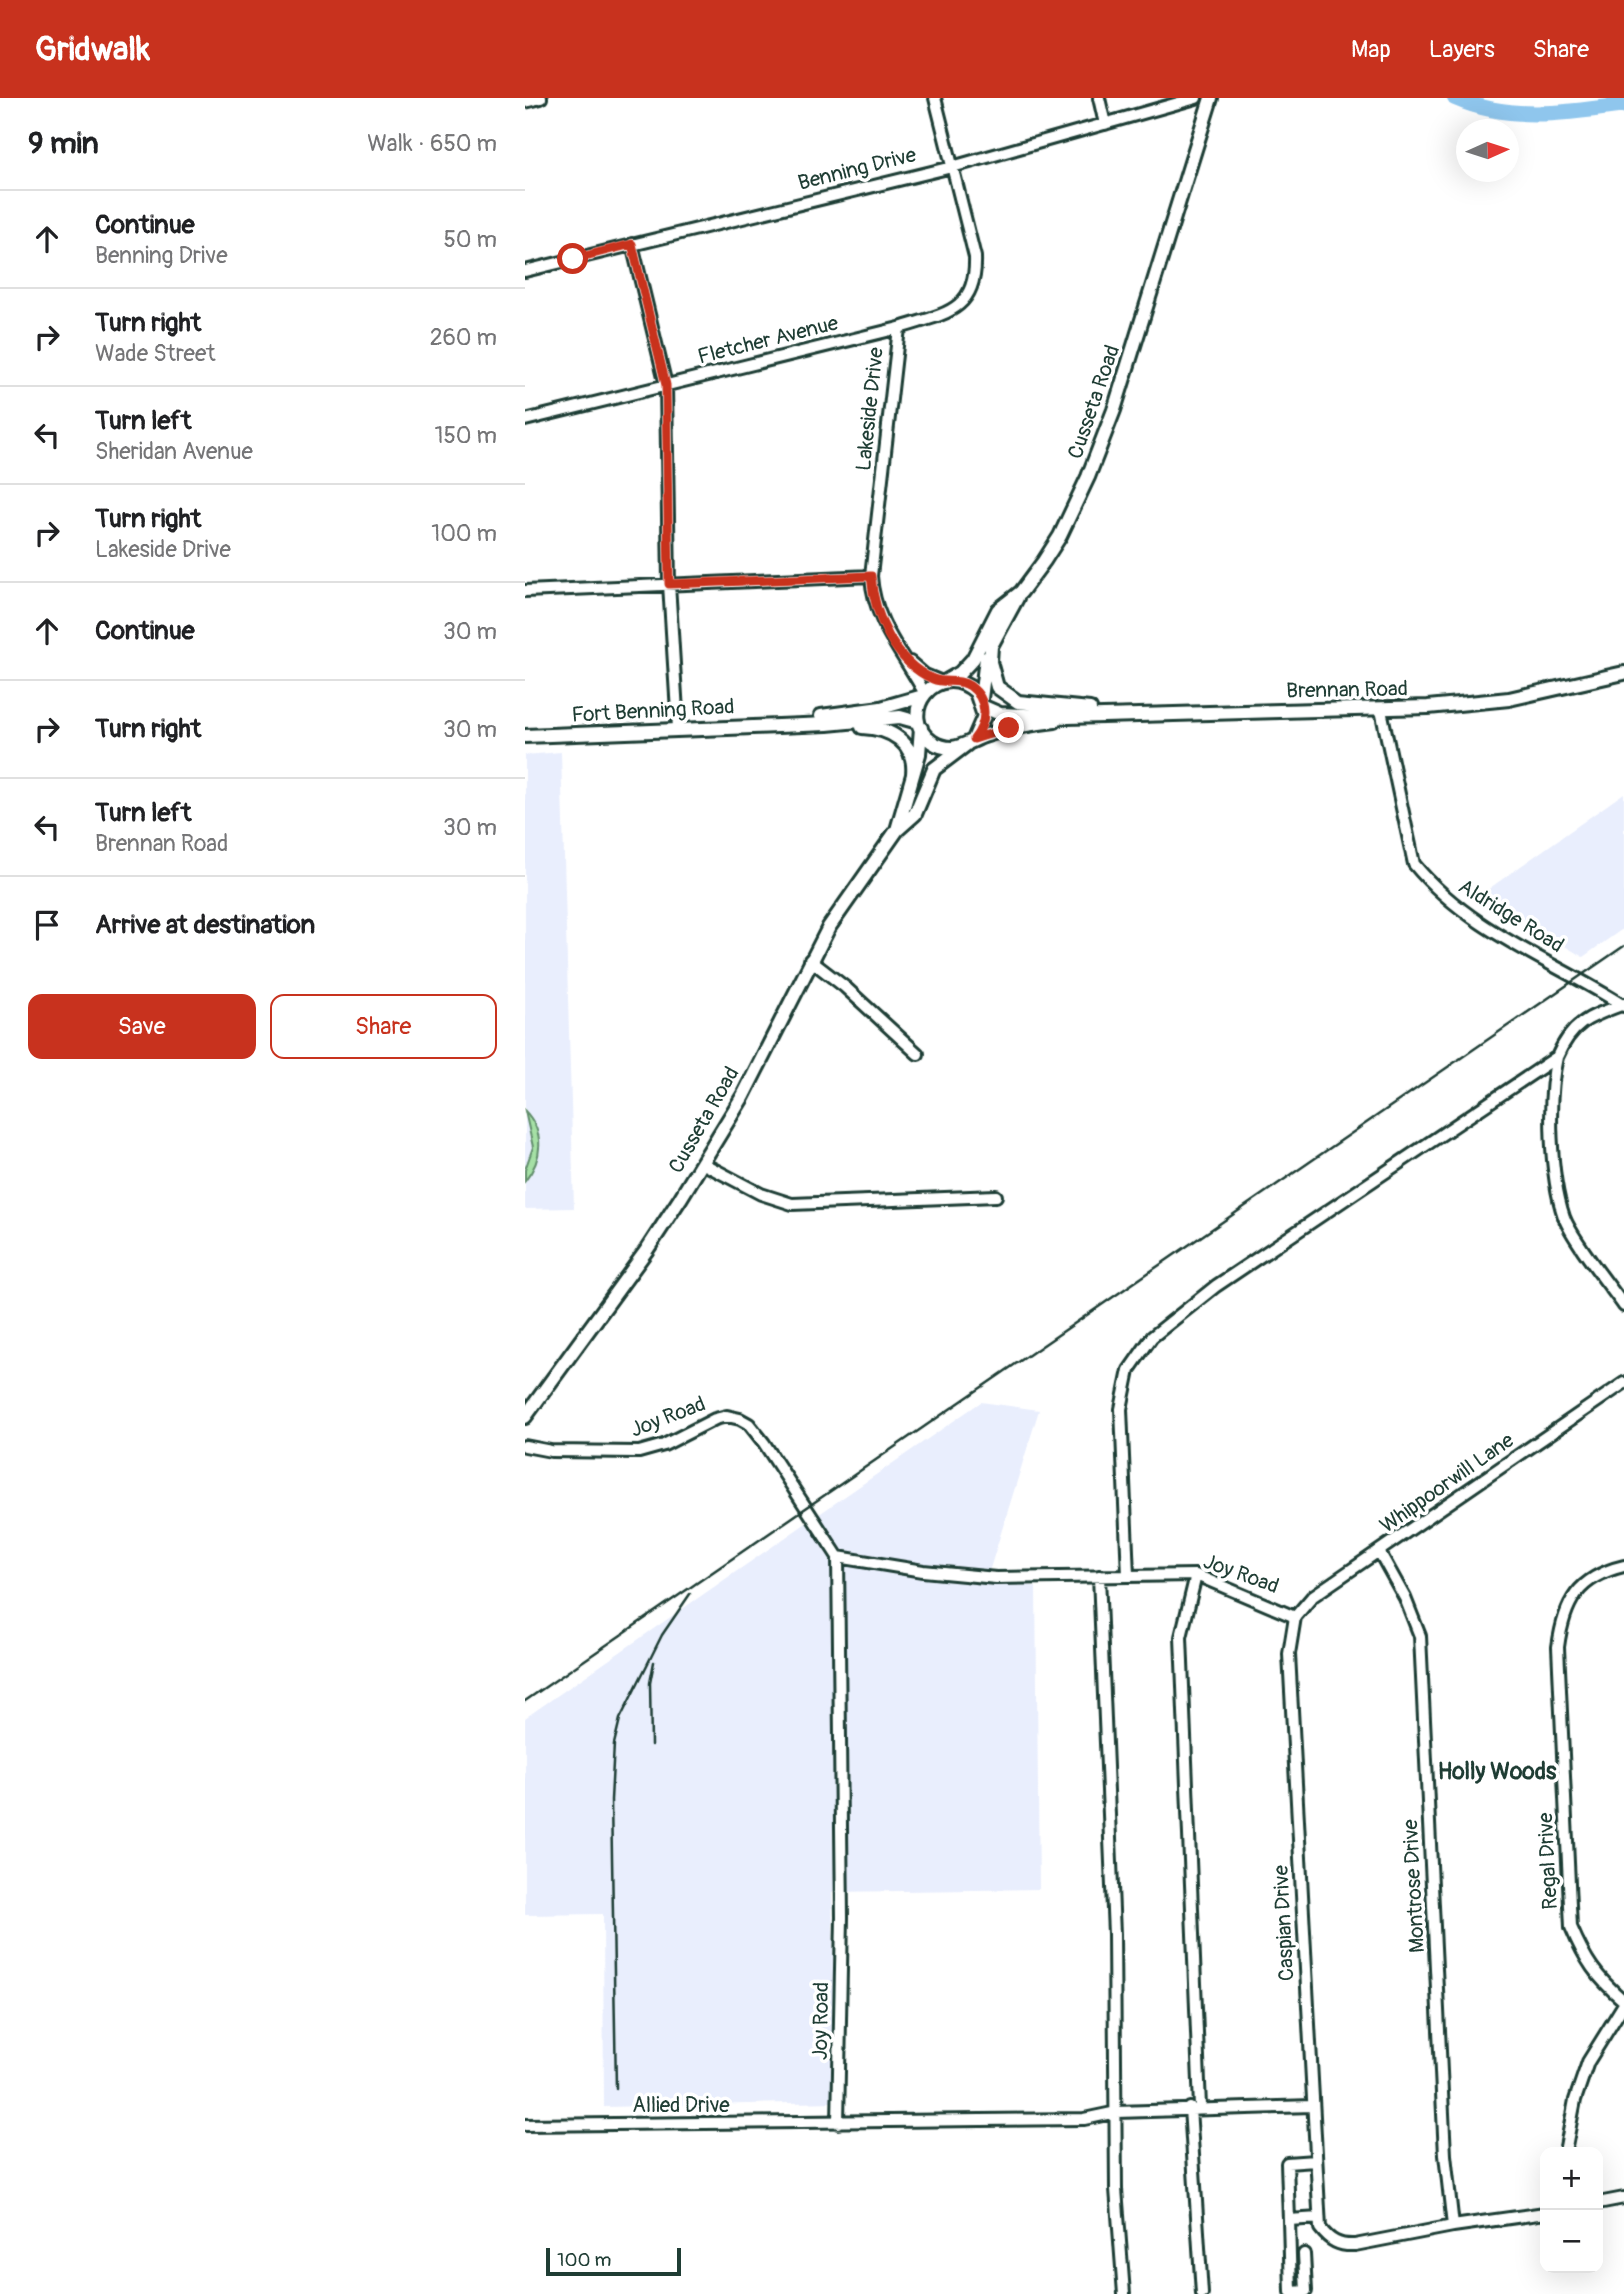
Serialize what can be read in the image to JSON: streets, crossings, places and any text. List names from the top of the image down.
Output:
{
  "streets": {
    "street": [
      "Benning Drive",
      "Fletcher Avenue",
      "Cusseta Road",
      "Lakeside Drive",
      "Brennan Road",
      "Fort Benning Road",
      "Aldridge Road",
      "Joy Road",
      "Whippoorwill Lane",
      "Regal Drive",
      "Montrose Drive",
      "Caspian Drive",
      "Allied Drive"
    ]
  },
  "crossings": [
    ["Benning Drive", "Lakeside Drive"],
    ["Fletcher Avenue", "Lakeside Drive"],
    ["Cusseta Road", "Lakeside Drive"],
    ["Cusseta Road", "Brennan Road"],
    ["Cusseta Road", "Fort Benning Road"],
    ["Lakeside Drive", "Brennan Road"],
    ["Lakeside Drive", "Fort Benning Road"],
    ["Brennan Road", "Fort Benning Road"],
    ["Brennan Road", "Aldridge Road"],
    ["Joy Road", "Whippoorwill Lane"],
    ["Joy Road", "Caspian Drive"],
    ["Joy Road", "Allied Drive"],
    ["Whippoorwill Lane", "Montrose Drive"],
    ["Whippoorwill Lane", "Caspian Drive"]
  ],
  "districts": ["Holly Woods"],
  "scale_bar": "100 m",
  "north": "right",
  "page": {
    "header": "Gridwalk",
    "nav": ["Map", "Layers", "Share"],
    "heading": ["9 min", "Walk · 650 m"],
    "list": [
      ["Continue", "Benning Drive", "50 m"],
      ["Turn right", "Wade Street", "260 m"],
      ["Turn left", "Sheridan Avenue", "150 m"],
      ["Turn right", "Lakeside Drive", "100 m"],
      ["Continue", "30 m"],
      ["Turn right", "30 m"],
      ["Turn left", "Brennan Road", "30 m"],
      "Arrive at destination"
    ],
    "buttons": ["Save", "Share"],
    "map_buttons": ["+", "−"],
    "scale": "100 m"
  }
}
